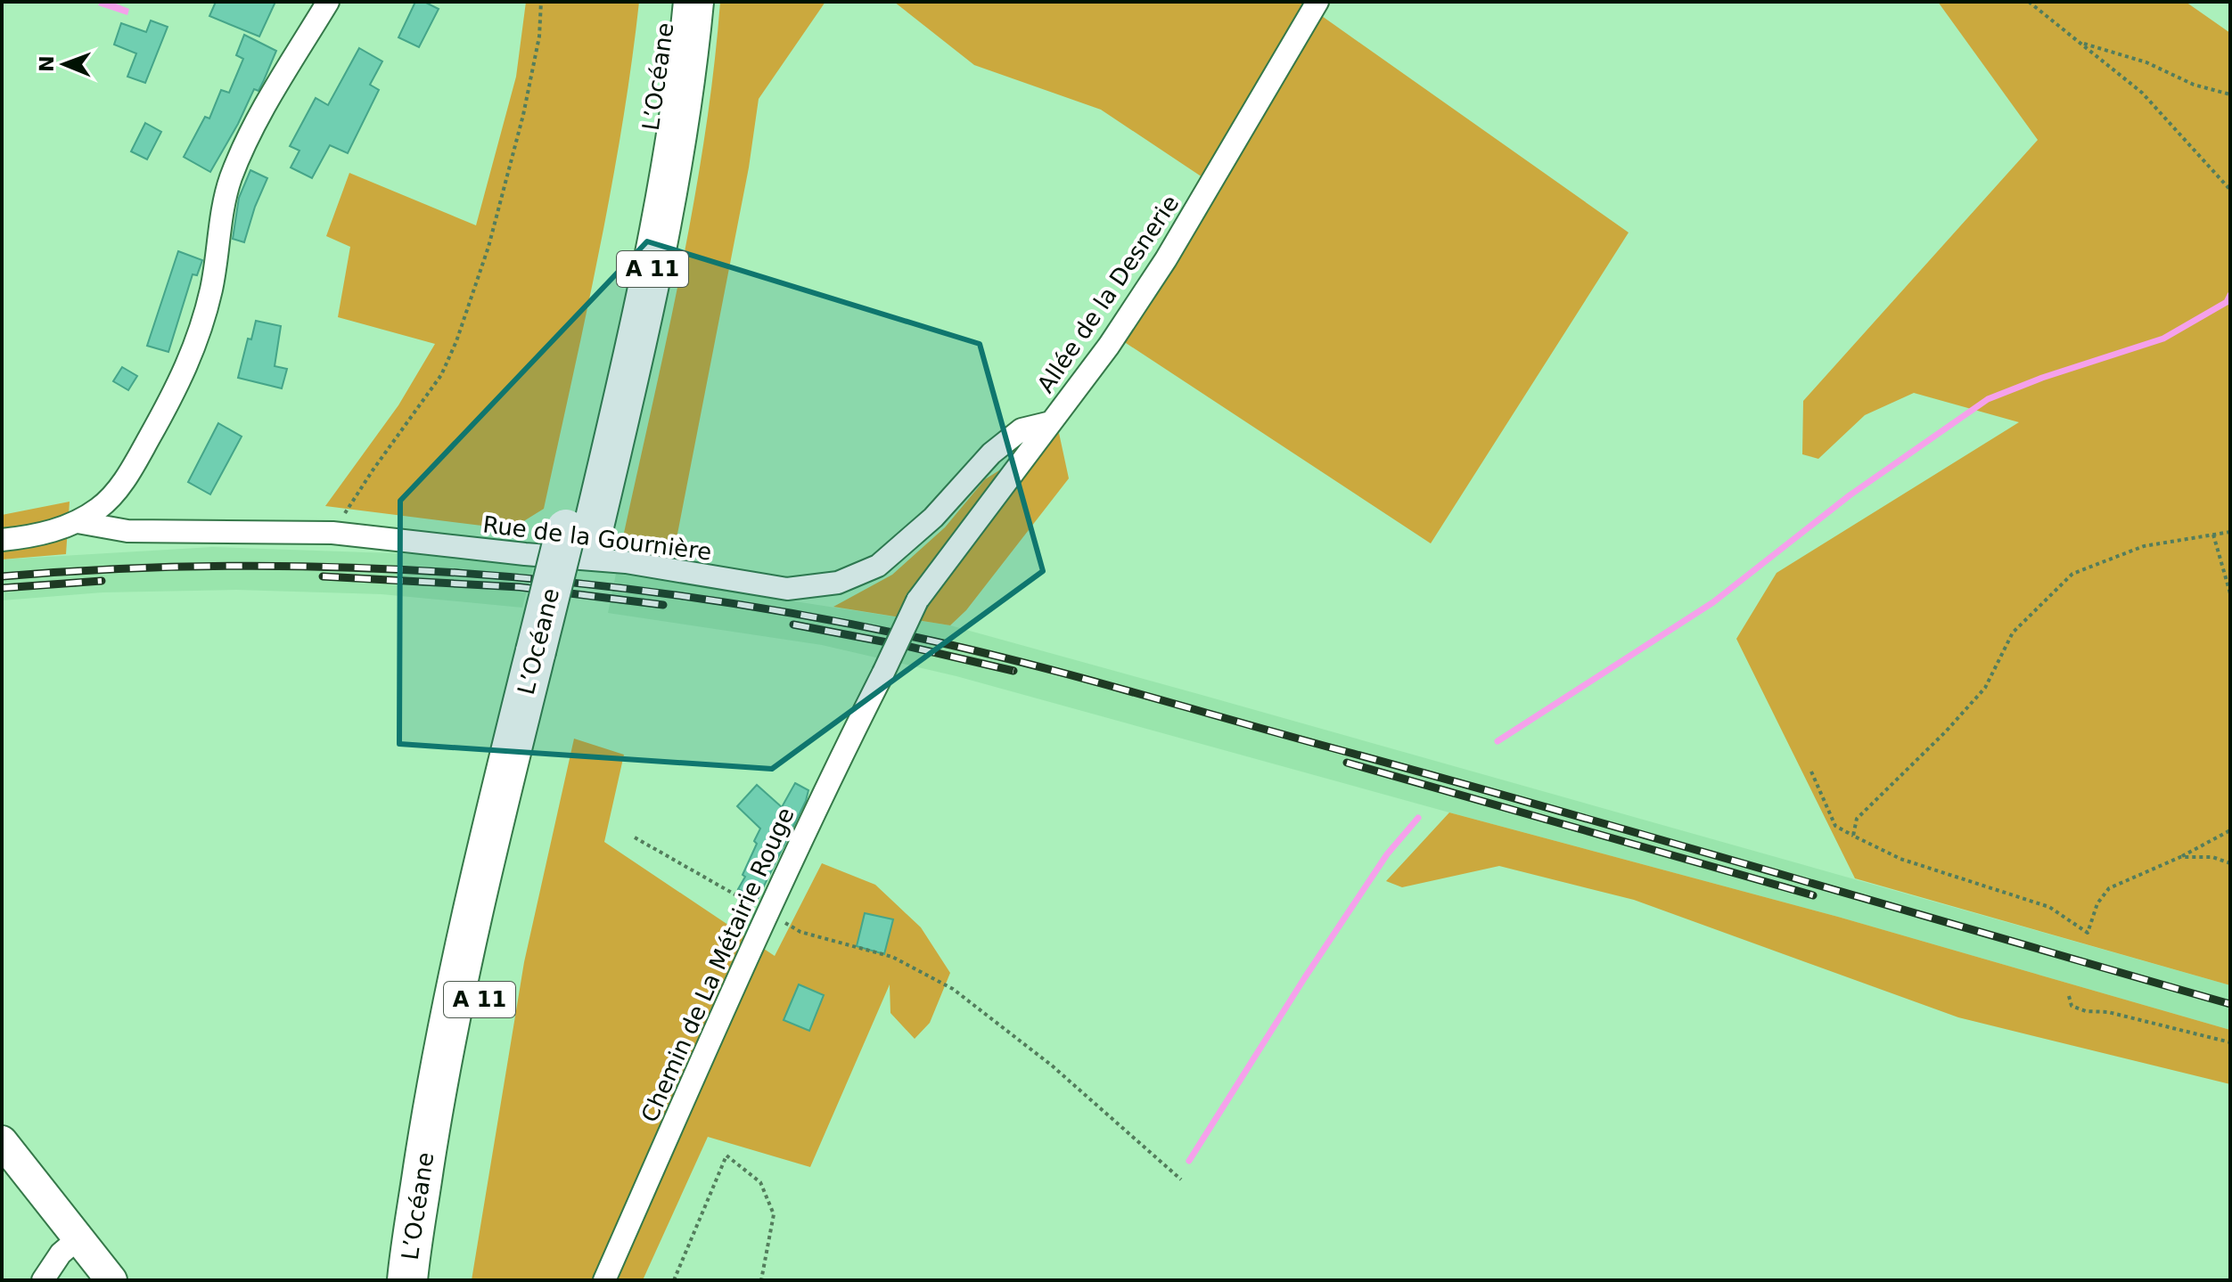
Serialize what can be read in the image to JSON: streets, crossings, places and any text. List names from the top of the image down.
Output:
{
  "streets": {
    "highway": ["L’Océane", "A 11"],
    "street": ["Allée de la Desnerie", "Rue de la Gournière", "Chemin de La Métairie Rouge"]
  },
  "crossings": [
    ["Allée de la Desnerie", "Rue de la Gournière"],
    ["Allée de la Desnerie", "Chemin de La Métairie Rouge"]
  ],
  "north": "left"
}
